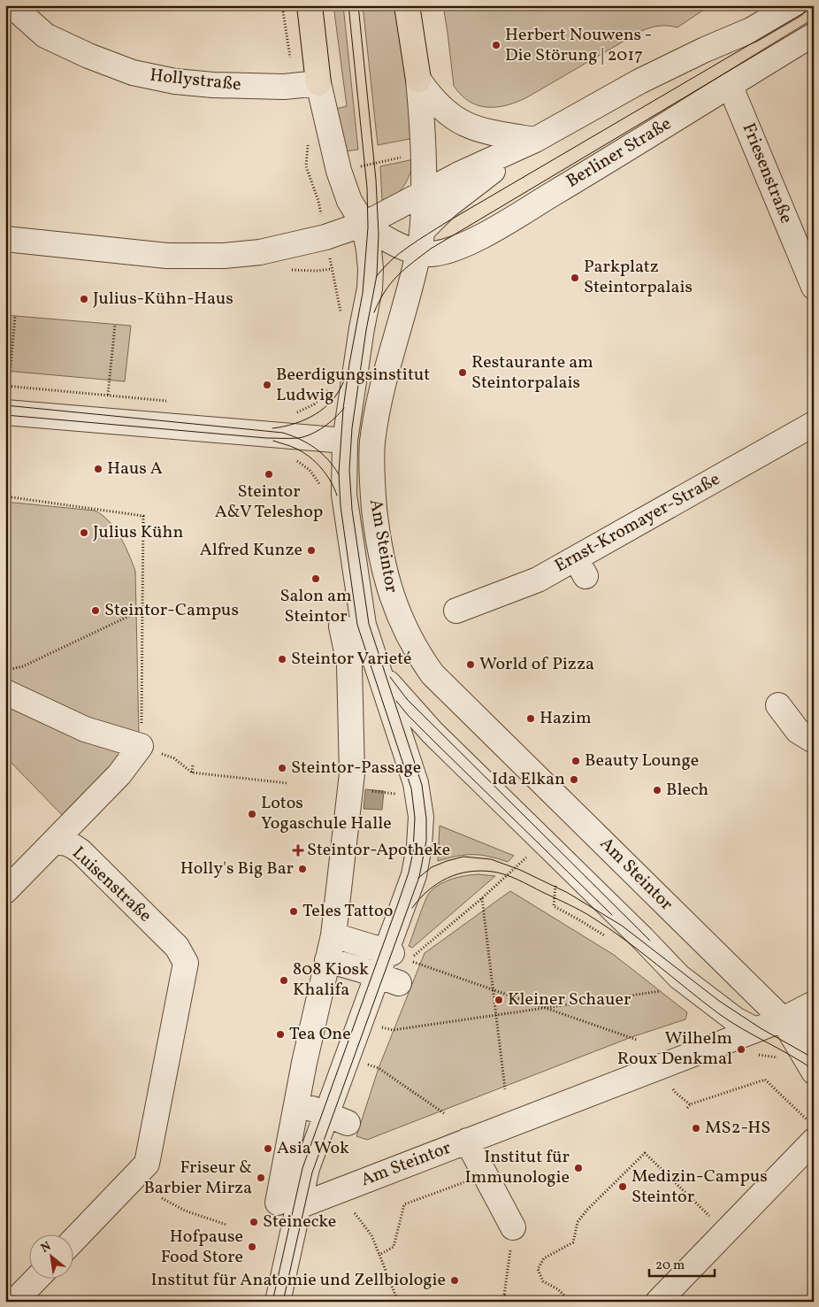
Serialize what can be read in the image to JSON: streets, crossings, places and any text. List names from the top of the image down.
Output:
{
  "streets": {
    "street": [
      "Hollystraße",
      "Berliner Straße",
      "Friesenstraße",
      "Ernst-Kromayer-Straße",
      "Am Steintor",
      "Luisenstraße"
    ]
  },
  "crossings": [
    ["Berliner Straße", "Friesenstraße"],
    ["Berliner Straße", "Am Steintor"]
  ],
  "places": {
    "other": [
      "Herbert Nouwens - Die Störung | 2017",
      "Parkplatz Steintorpalais",
      "Julius-Kühn-Haus",
      "Restaurante am Steintorpalais",
      "Beerdigungsinstitut Ludwig",
      "Haus A",
      "Steintor A&V Teleshop",
      "Julius Kühn",
      "Alfred Kunze",
      "Salon am Steintor",
      "Steintor-Campus",
      "Steintor Varieté",
      "World of Pizza",
      "Hazim",
      "Beauty Lounge",
      "Steintor-Passage",
      "Ida Elkan",
      "Blech",
      "Lotos Yogaschule Halle",
      "Holly's Big Bar",
      "Teles Tattoo",
      "808 Kiosk Khalifa",
      "Kleiner Schauer",
      "Tea One",
      "Wilhelm Roux Denkmal",
      "MS2-HS",
      "Asia Wok",
      "Institut für Immunologie",
      "Friseur & Barbier Mirza",
      "Medizin-Campus Steintor",
      "Steinecke",
      "Hofpause Food Store",
      "Institut für Anatomie und Zellbiologie"
    ],
    "health": ["Steintor-Apotheke"]
  },
  "scale_bar": "20 m",
  "north": "top left"
}
